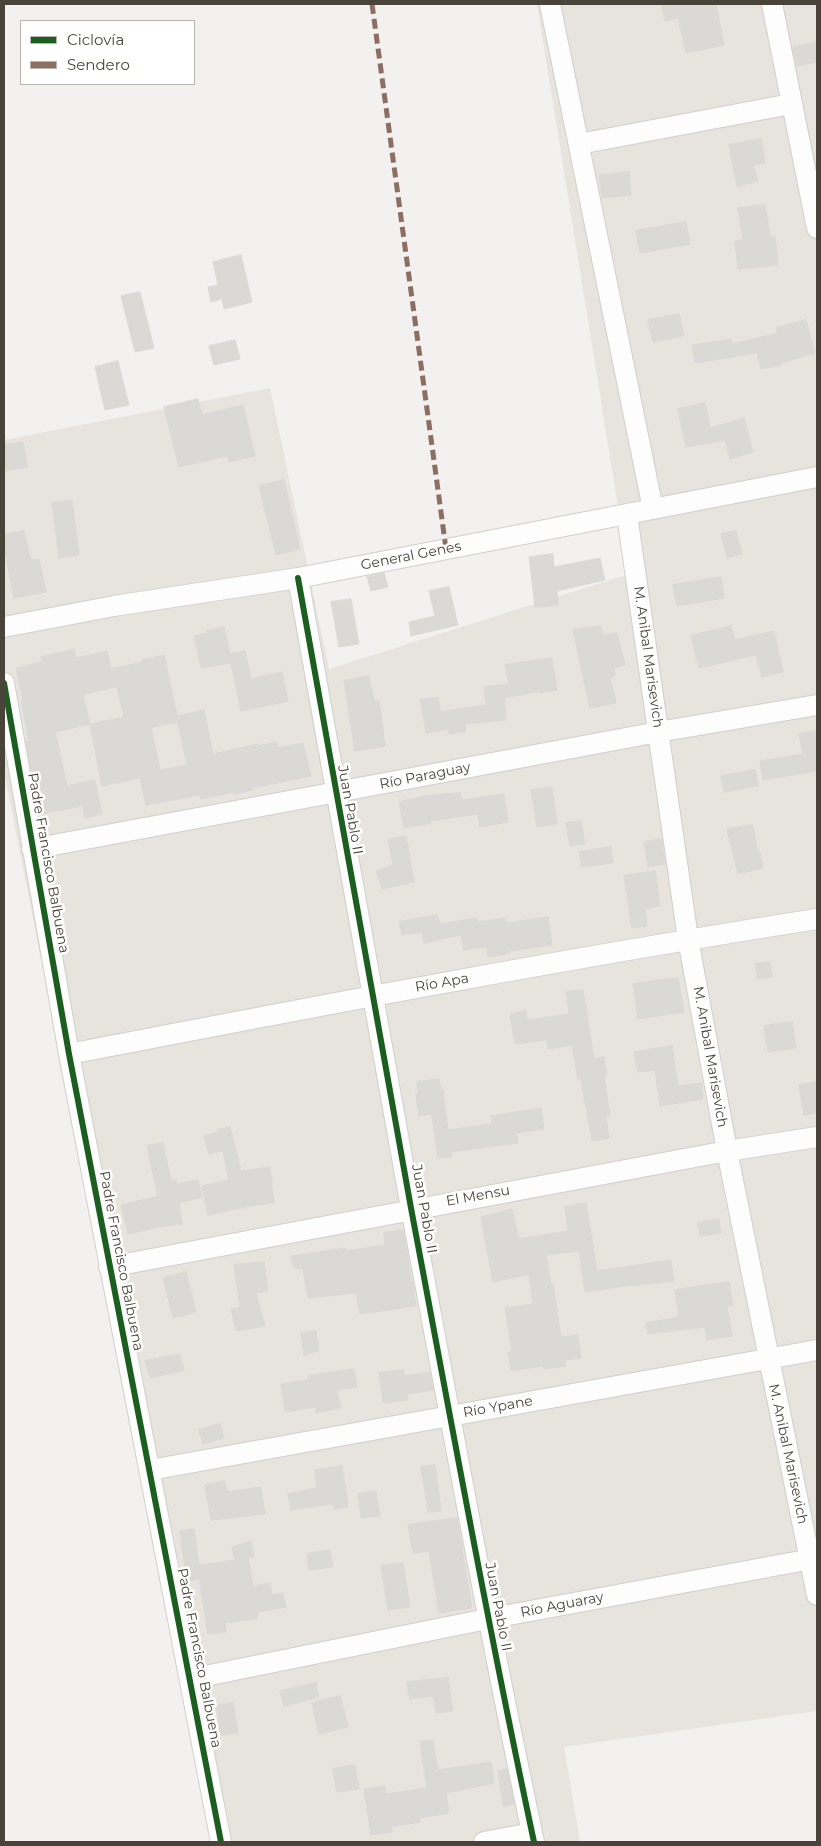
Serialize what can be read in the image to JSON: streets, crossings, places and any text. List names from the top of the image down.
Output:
{
  "streets": {
    "street": [
      "General Genes",
      "M. Anibal Marisevich",
      "Río Paraguay",
      "Juan Pablo II",
      "Padre Francisco Balbuena",
      "Río Apa",
      "El Mensu",
      "Río Ypane",
      "Río Aguaray"
    ]
  },
  "crossings": [
    ["General Genes", "M. Anibal Marisevich"],
    ["General Genes", "Juan Pablo II"],
    ["M. Anibal Marisevich", "Río Paraguay"],
    ["M. Anibal Marisevich", "Río Apa"],
    ["M. Anibal Marisevich", "El Mensu"],
    ["M. Anibal Marisevich", "Río Ypane"],
    ["M. Anibal Marisevich", "Río Aguaray"],
    ["Río Paraguay", "Juan Pablo II"],
    ["Río Paraguay", "Padre Francisco Balbuena"],
    ["Juan Pablo II", "Río Apa"],
    ["Juan Pablo II", "El Mensu"],
    ["Juan Pablo II", "Río Ypane"],
    ["Juan Pablo II", "Río Aguaray"],
    ["Padre Francisco Balbuena", "Río Apa"],
    ["Padre Francisco Balbuena", "El Mensu"],
    ["Padre Francisco Balbuena", "Río Ypane"],
    ["Padre Francisco Balbuena", "Río Aguaray"]
  ],
  "legend": ["Ciclovía", "Sendero"]
}
